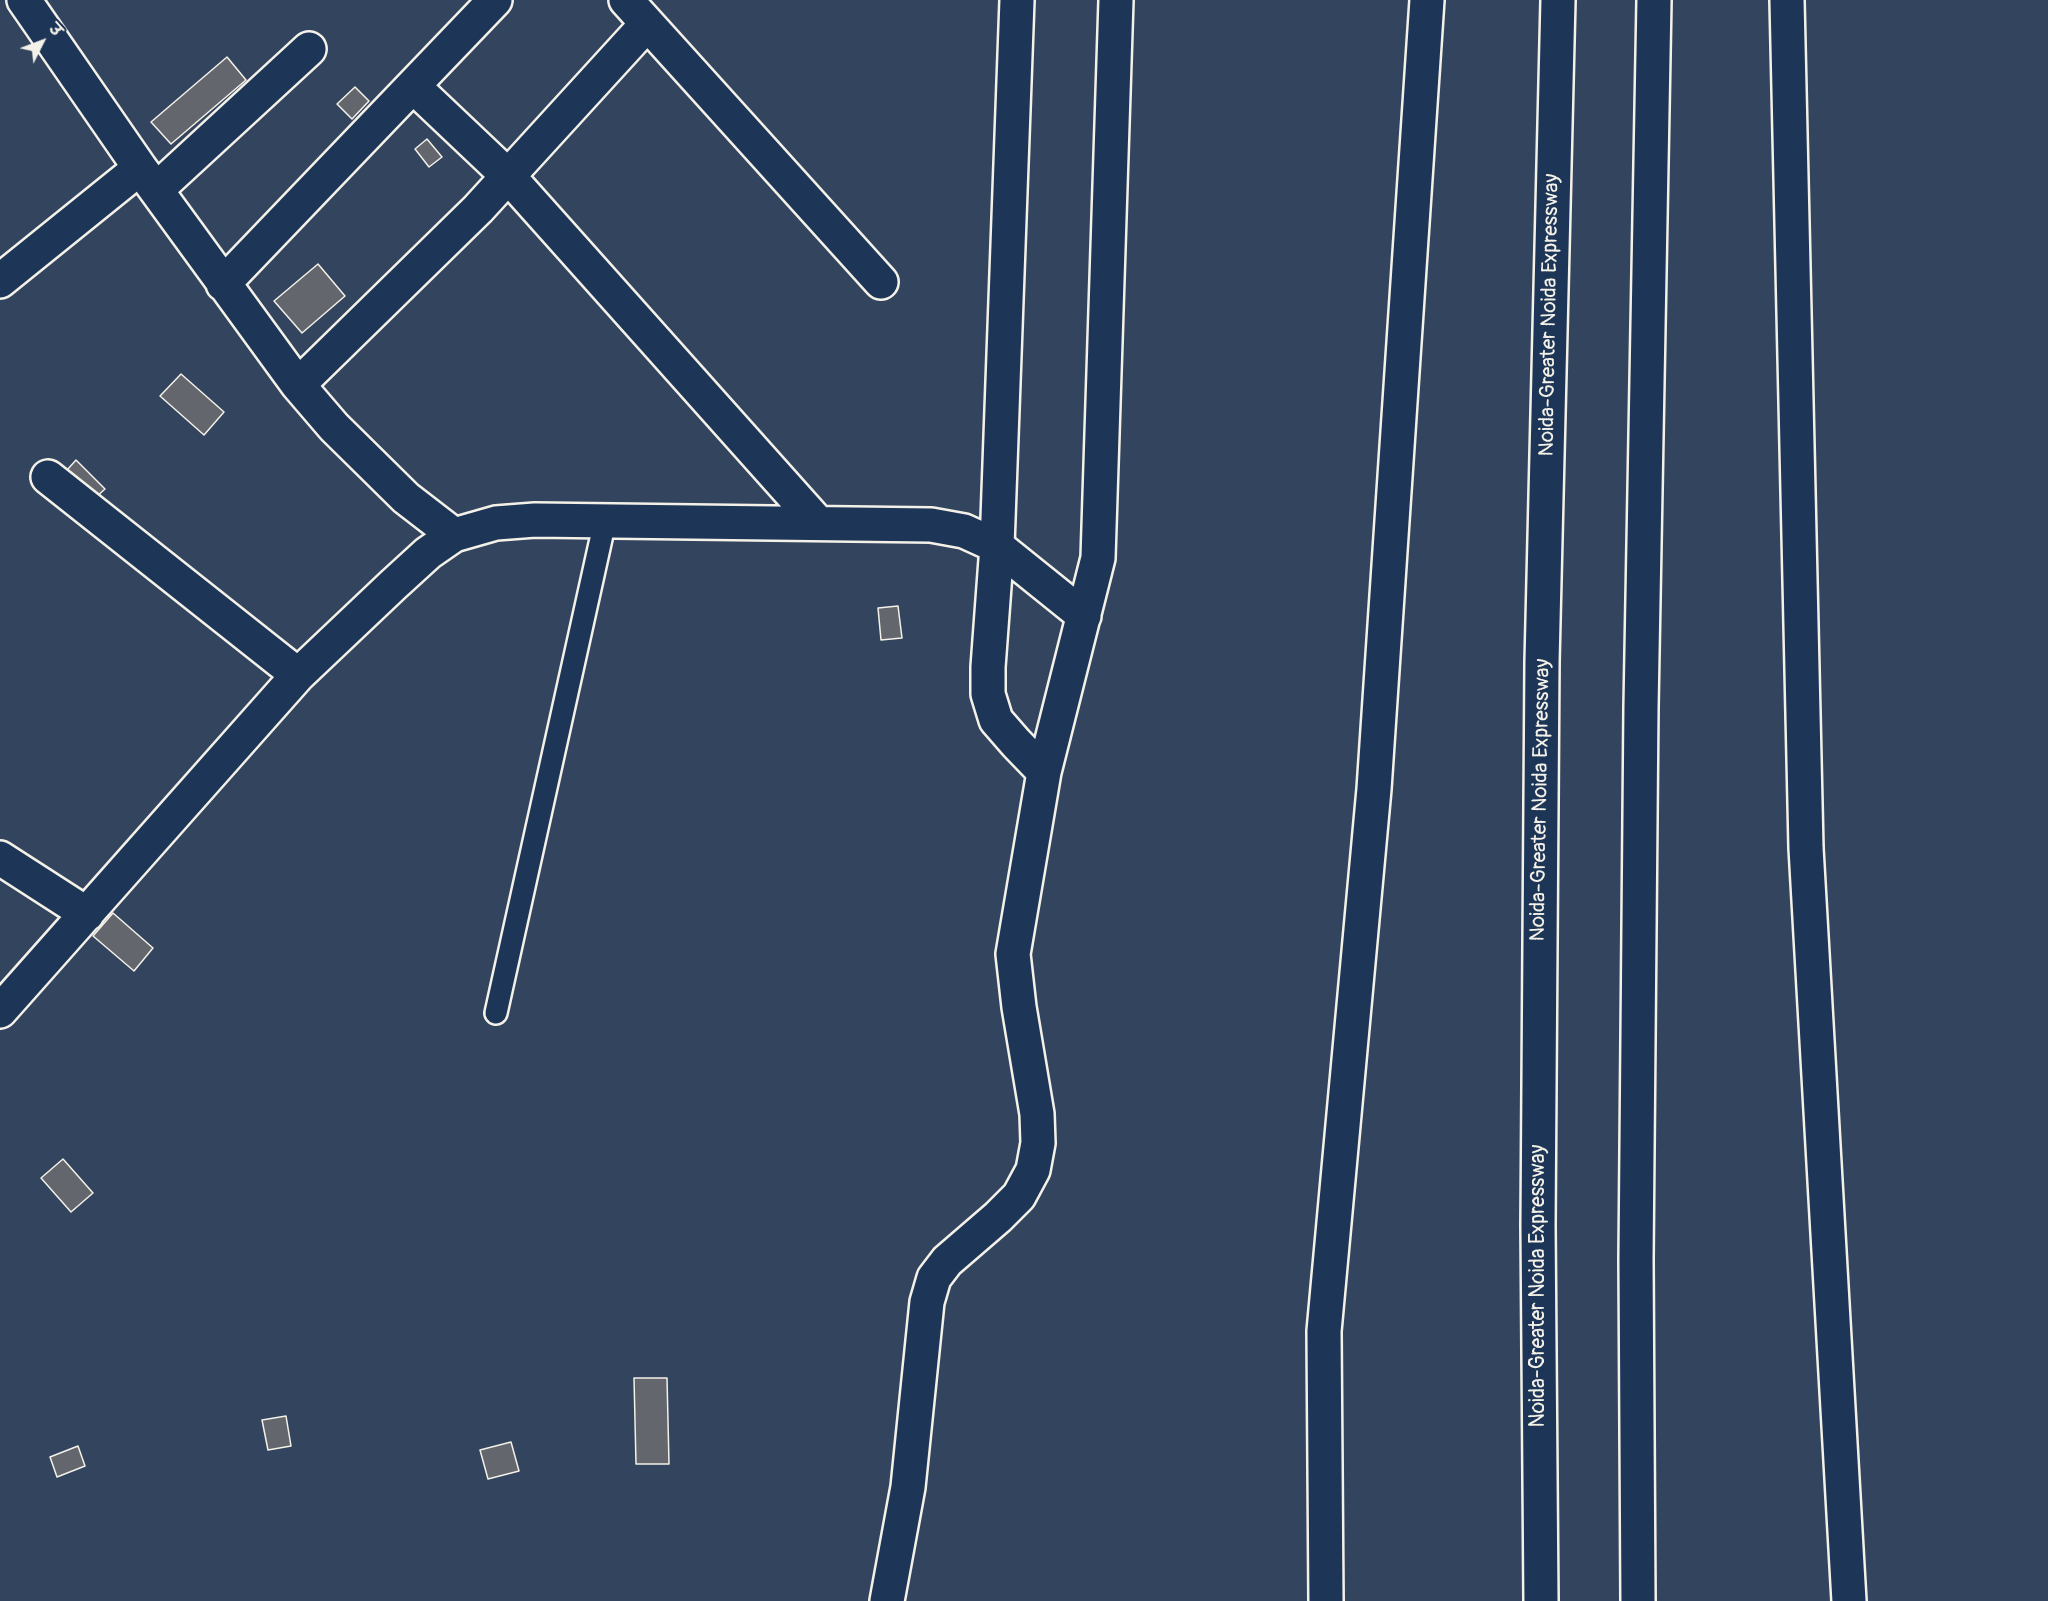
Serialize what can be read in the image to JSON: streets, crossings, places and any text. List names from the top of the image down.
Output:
{
  "streets": {
    "main road": ["Noida-Greater Noida Expressway"]
  },
  "north": "top right"
}
